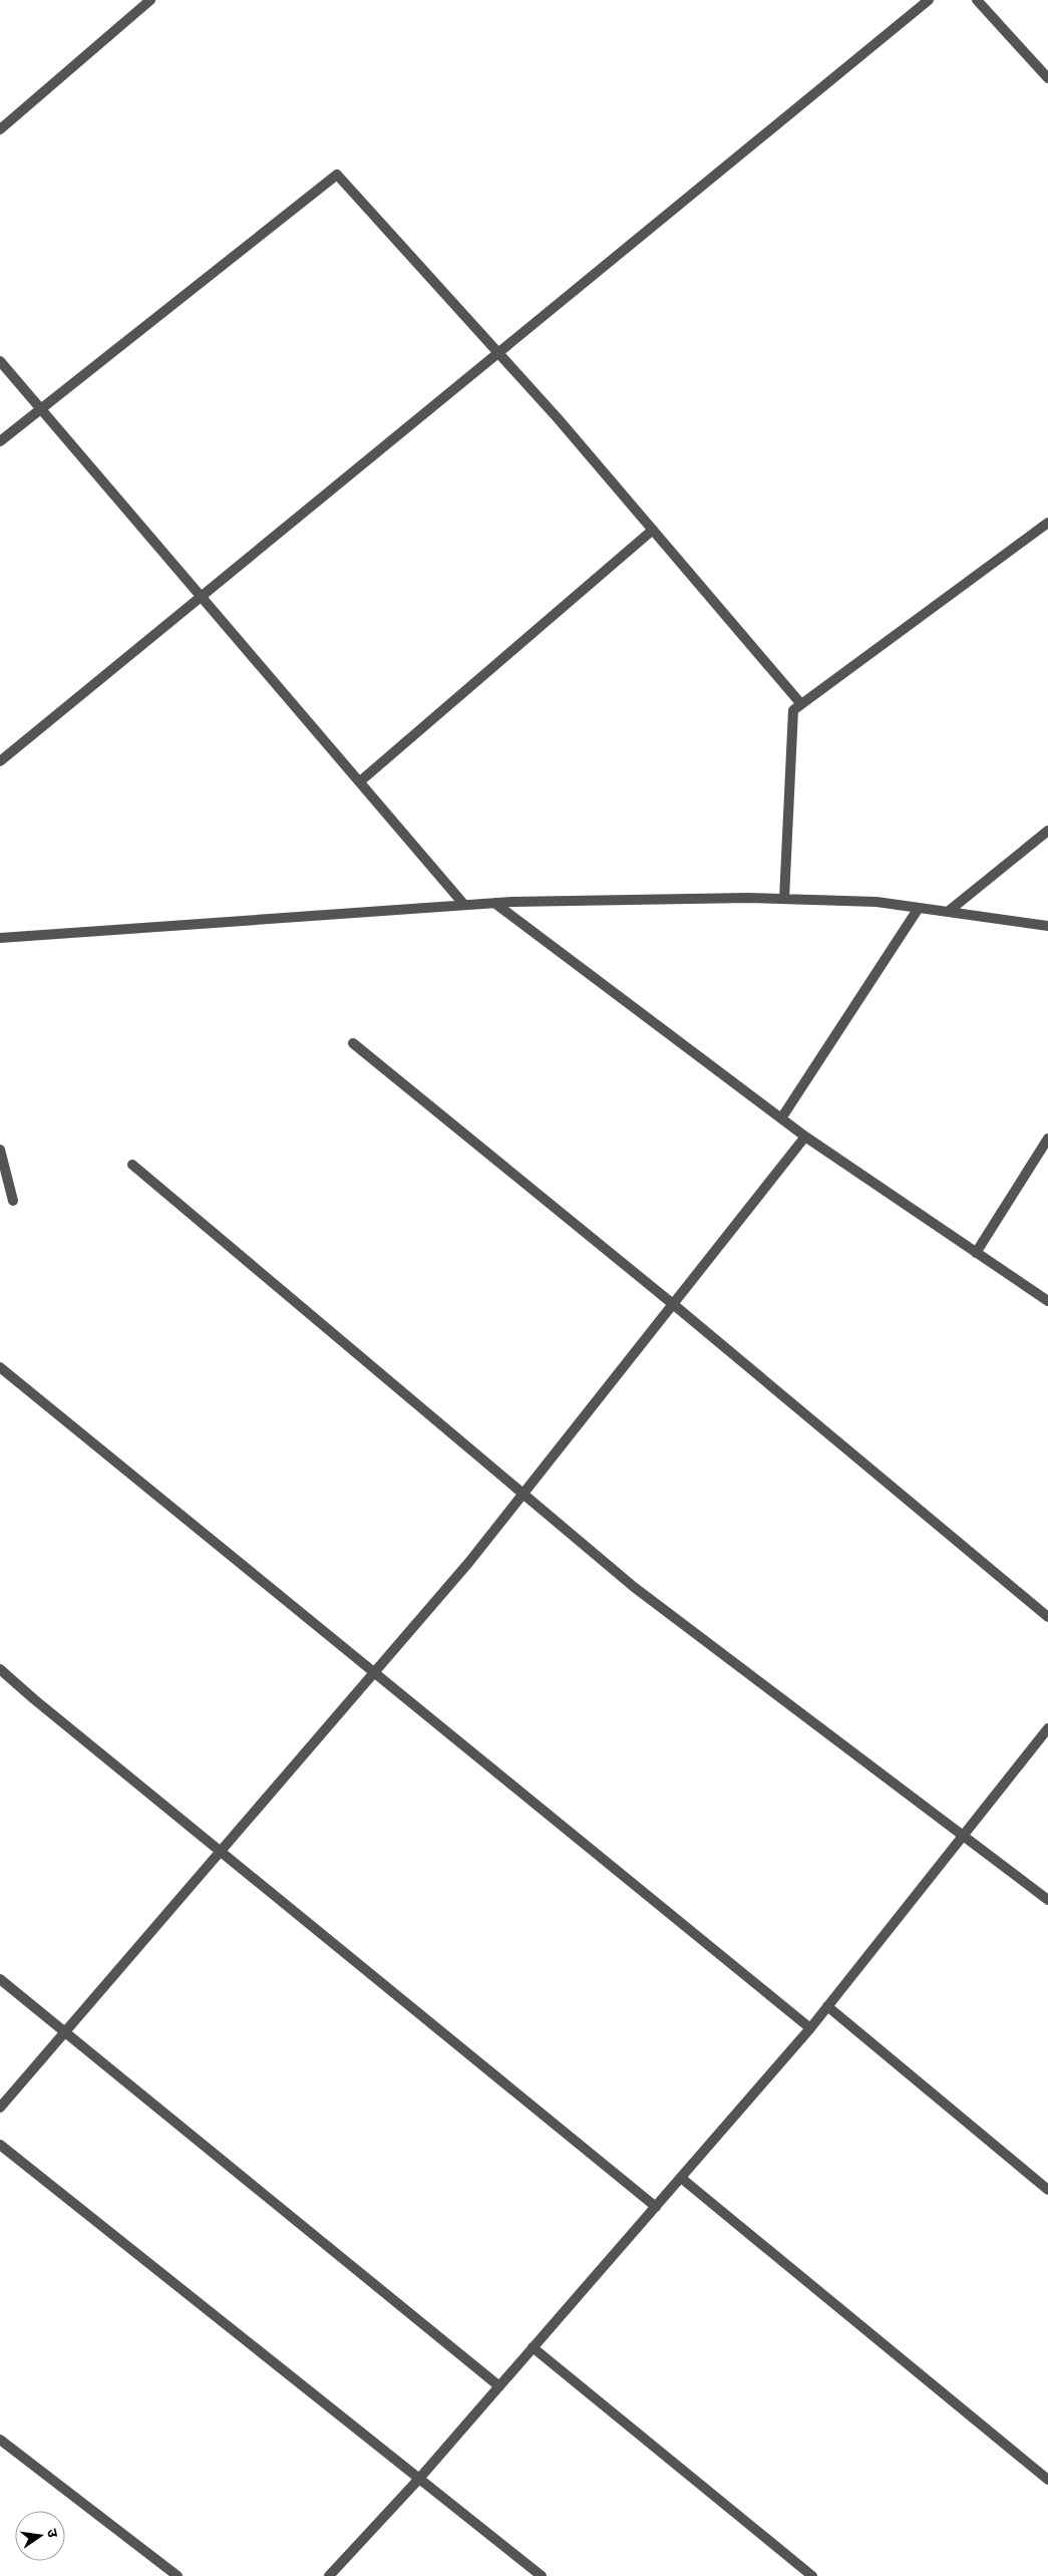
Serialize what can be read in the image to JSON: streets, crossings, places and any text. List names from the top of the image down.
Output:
{
  "north": "right"
}
